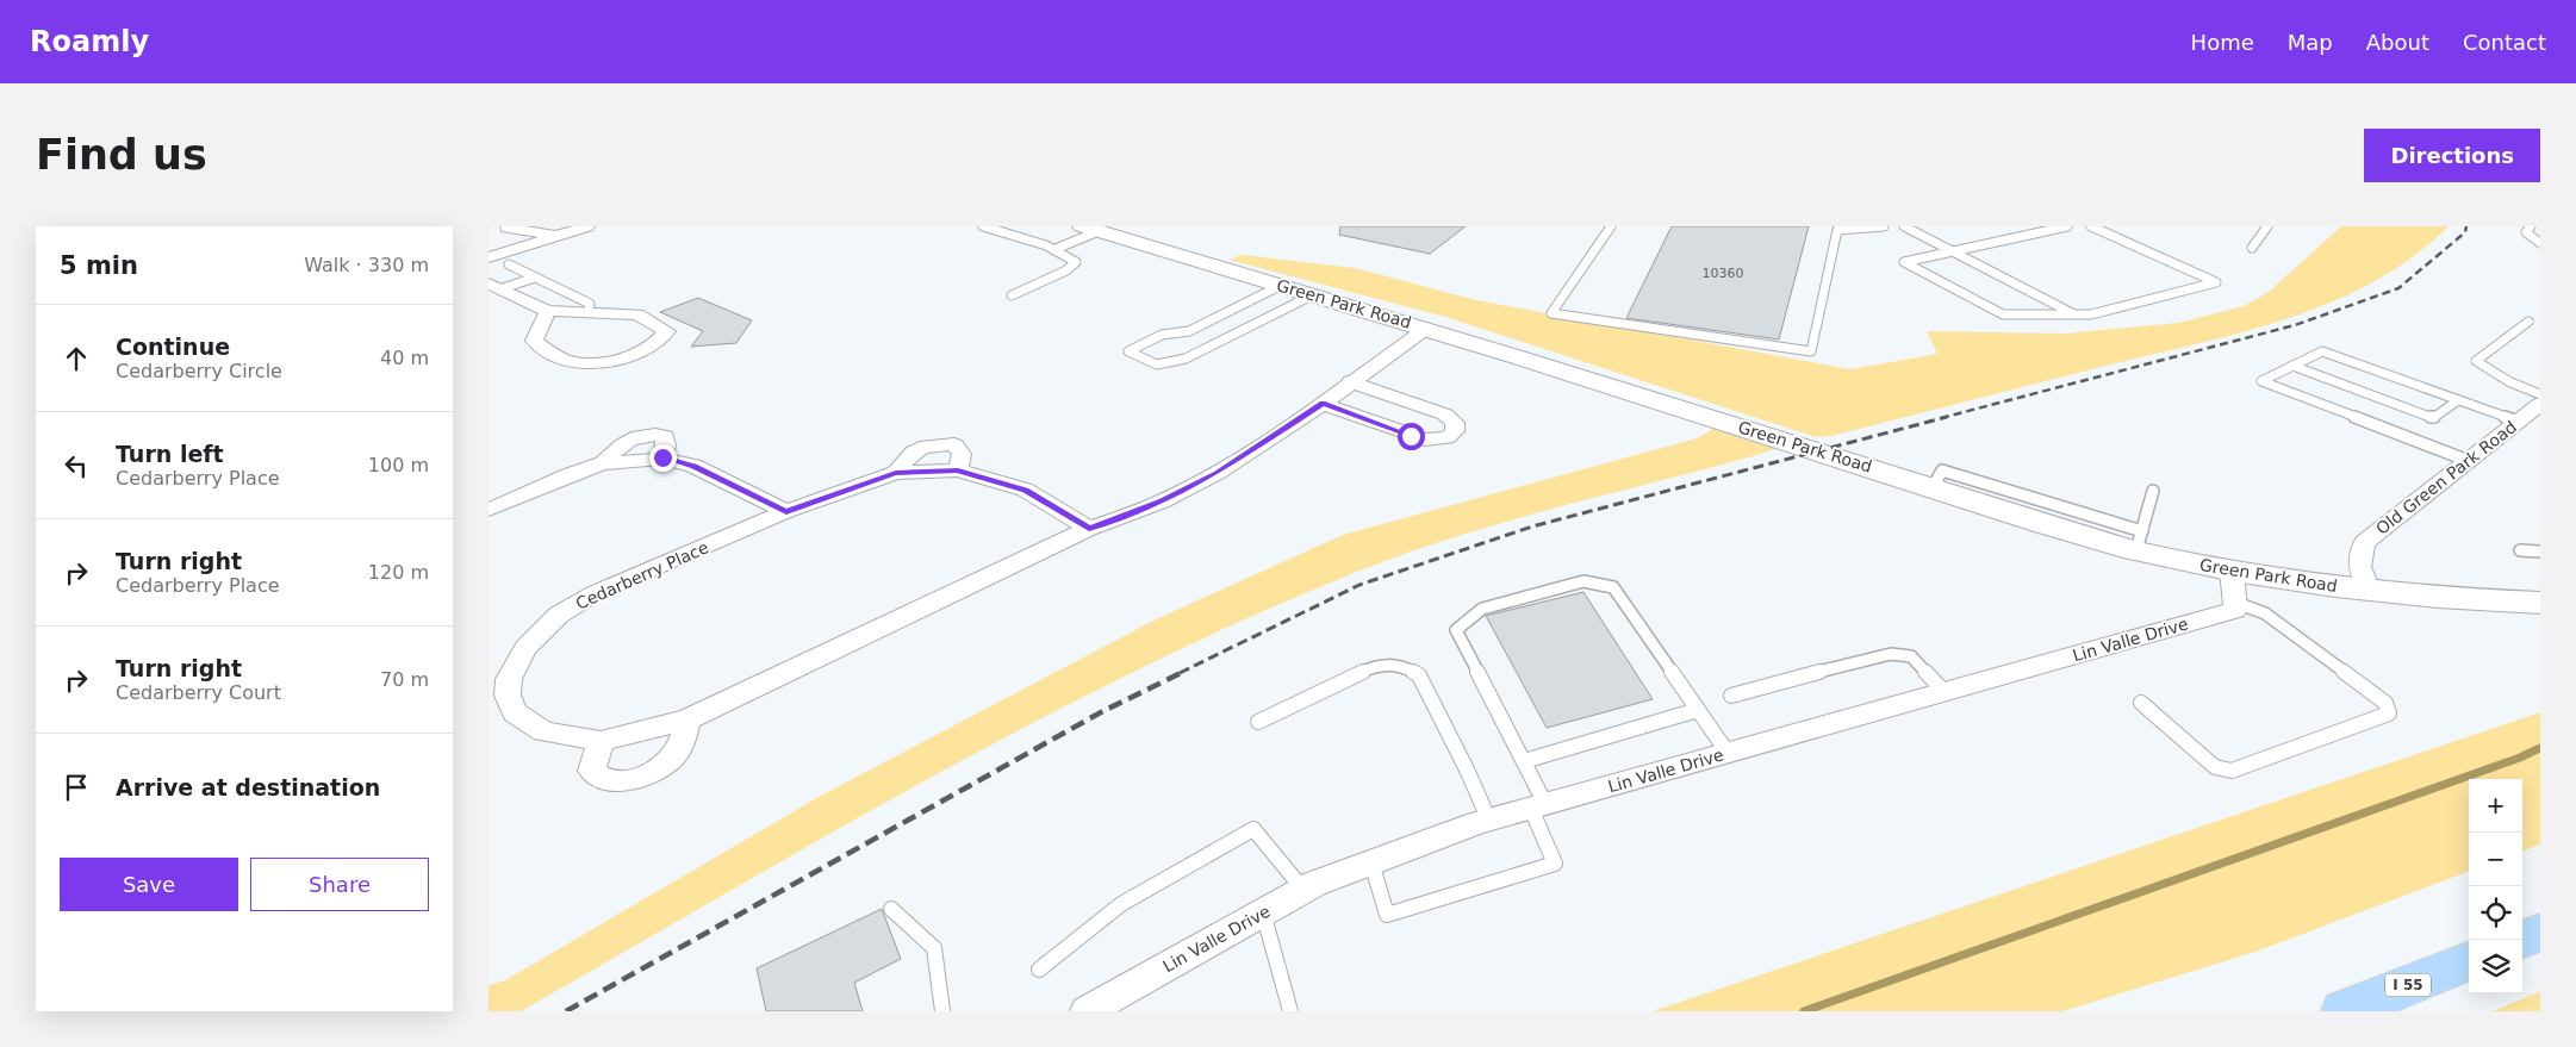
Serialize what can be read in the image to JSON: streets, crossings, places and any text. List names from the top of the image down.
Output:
{
  "streets": {
    "highway": ["I 55"],
    "street": [
      "Green Park Road",
      "Old Green Park Road",
      "Cedarberry Place",
      "Lin Valle Drive"
    ]
  },
  "crossings": [
    ["Green Park Road", "Old Green Park Road"],
    ["Green Park Road", "Cedarberry Place"]
  ],
  "house_numbers": ["10360"],
  "page": {
    "header": "Roamly",
    "nav": [
      "Home",
      "Map",
      "About",
      "Contact"
    ],
    "buttons": [
      "Directions",
      ["Save", "Share"]
    ],
    "title": "Find us",
    "heading": ["5 min", "Walk · 330 m"],
    "list": [
      ["Continue", "Cedarberry Circle", "40 m"],
      ["Turn left", "Cedarberry Place", "100 m"],
      ["Turn right", "Cedarberry Place", "120 m"],
      ["Turn right", "Cedarberry Court", "70 m"],
      "Arrive at destination"
    ],
    "map_buttons": ["+", "−"]
  }
}
